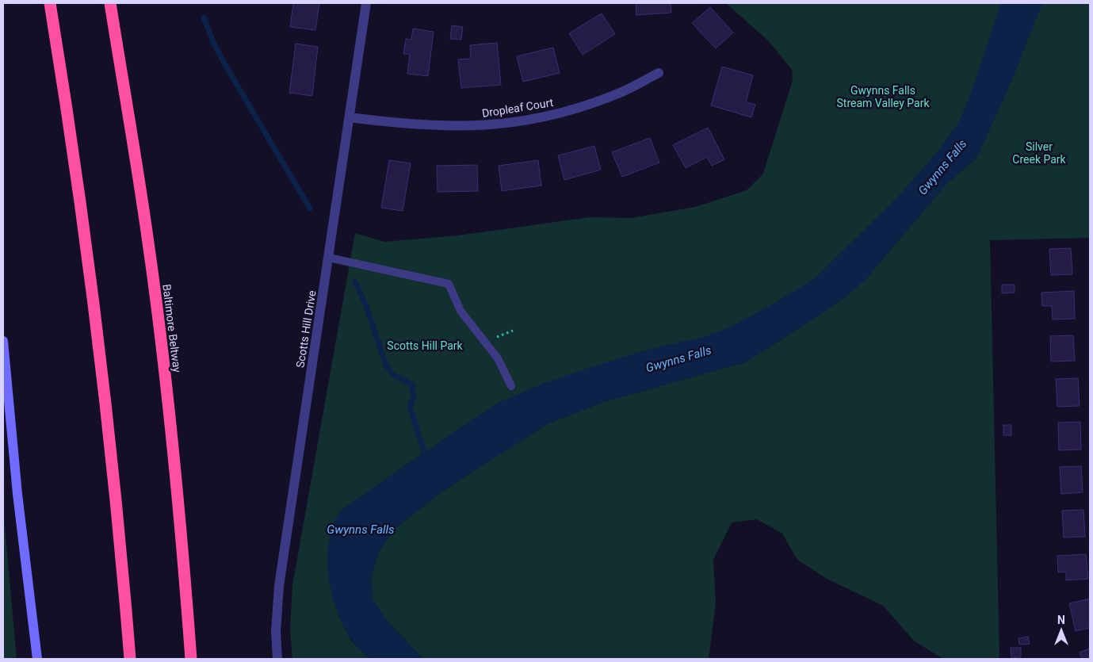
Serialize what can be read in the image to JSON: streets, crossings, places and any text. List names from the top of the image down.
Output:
{
  "streets": {
    "highway": ["Baltimore Beltway"],
    "street": ["Dropleaf Court", "Scotts Hill Drive"]
  },
  "crossings": [
    ["Dropleaf Court", "Scotts Hill Drive"]
  ],
  "water": ["Gwynns Falls"],
  "parks": ["Gwynns Falls Stream Valley Park", "Silver Creek Park", "Scotts Hill Park"],
  "north": "top"
}
